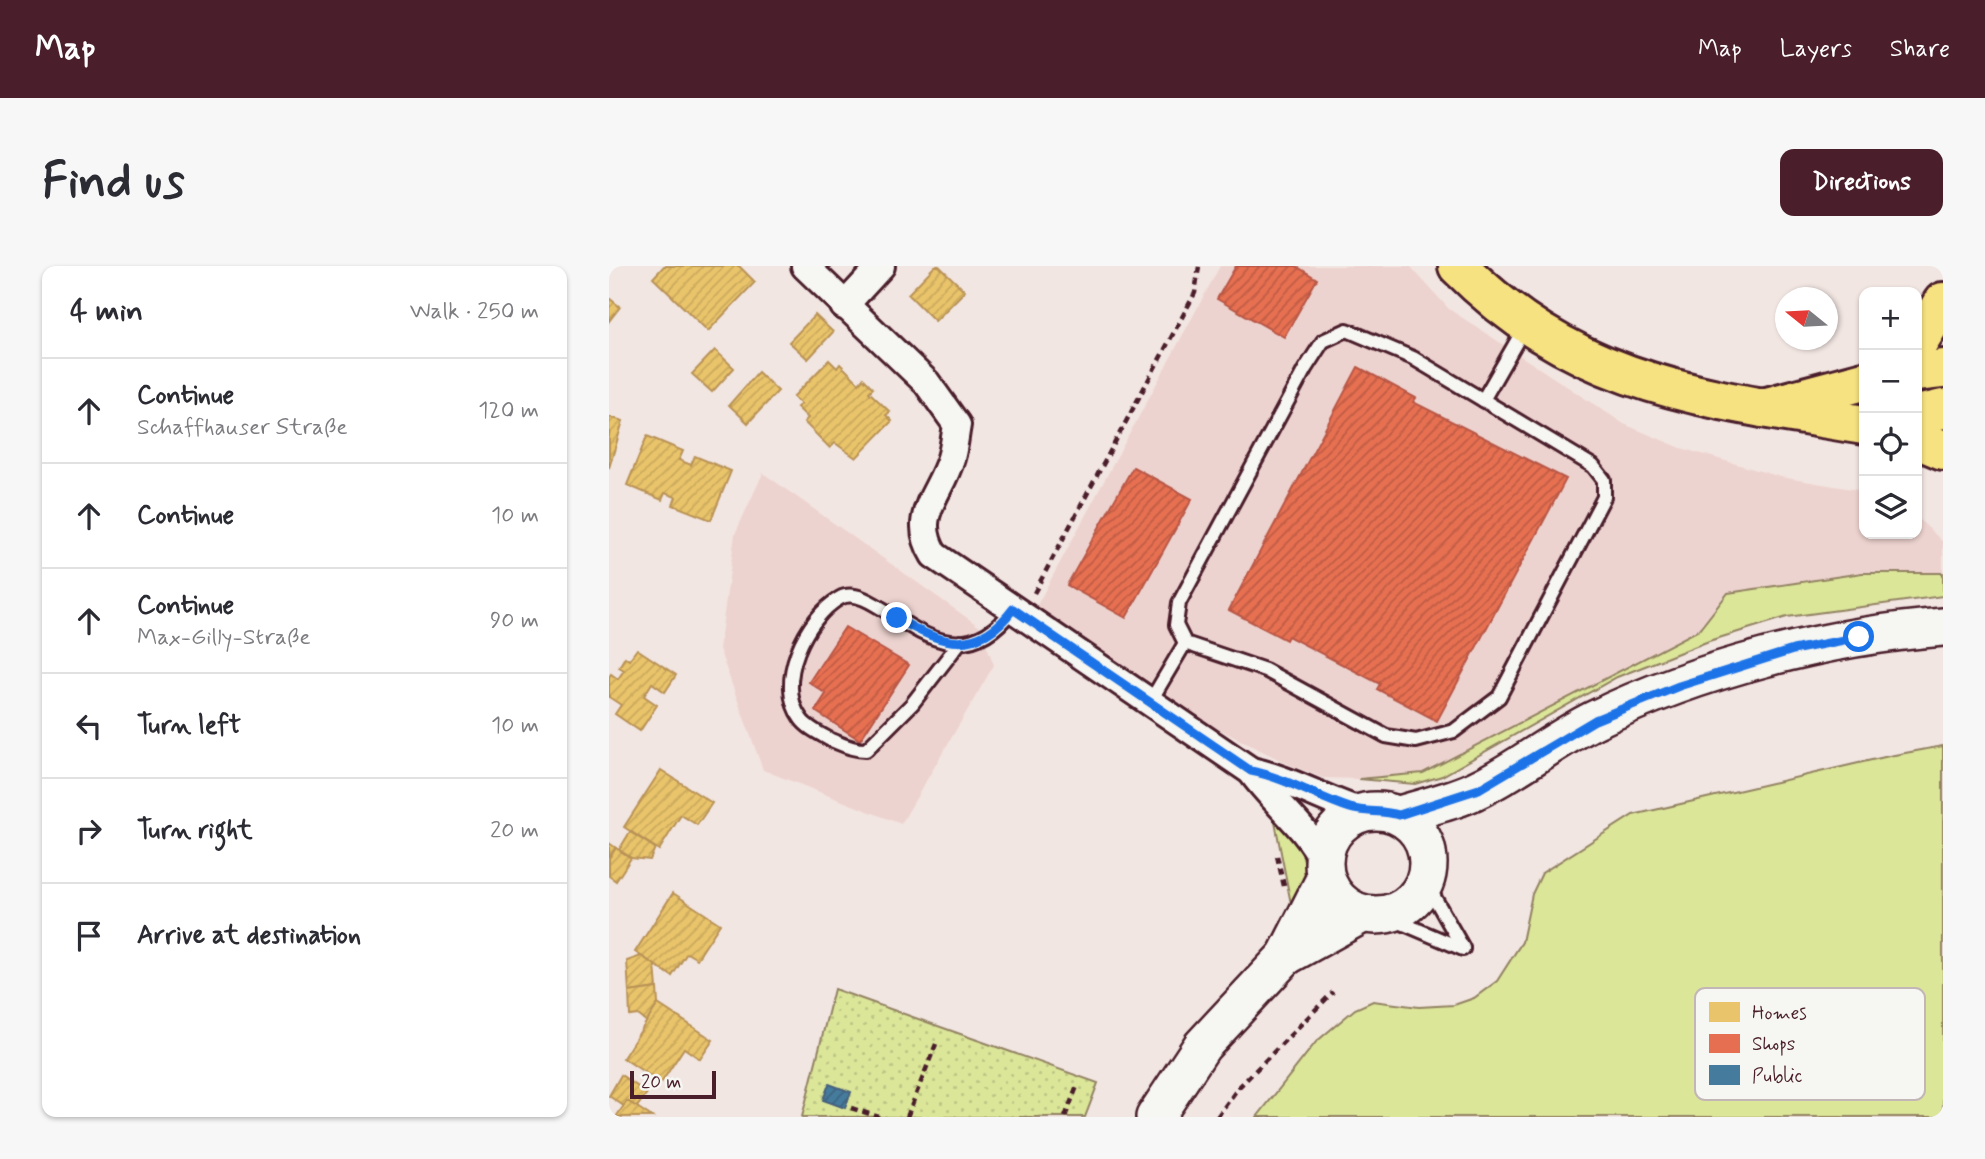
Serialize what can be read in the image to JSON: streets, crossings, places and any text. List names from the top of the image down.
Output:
{
  "legend": ["Homes", "Shops", "Public"],
  "scale_bar": "20 m",
  "north": "left",
  "page": {
    "header": "Map",
    "nav": ["Map", "Layers", "Share"],
    "buttons": "Directions",
    "title": "Find us",
    "heading": ["4 min", "Walk · 250 m"],
    "map_buttons": ["+", "−"],
    "list": [
      ["Continue", "Schaffhauser Straße", "120 m"],
      ["Continue", "10 m"],
      ["Continue", "Max-Gilly-Straße", "90 m"],
      ["Turn left", "10 m"],
      ["Turn right", "20 m"],
      "Arrive at destination"
    ],
    "scale": "20 m"
  }
}
